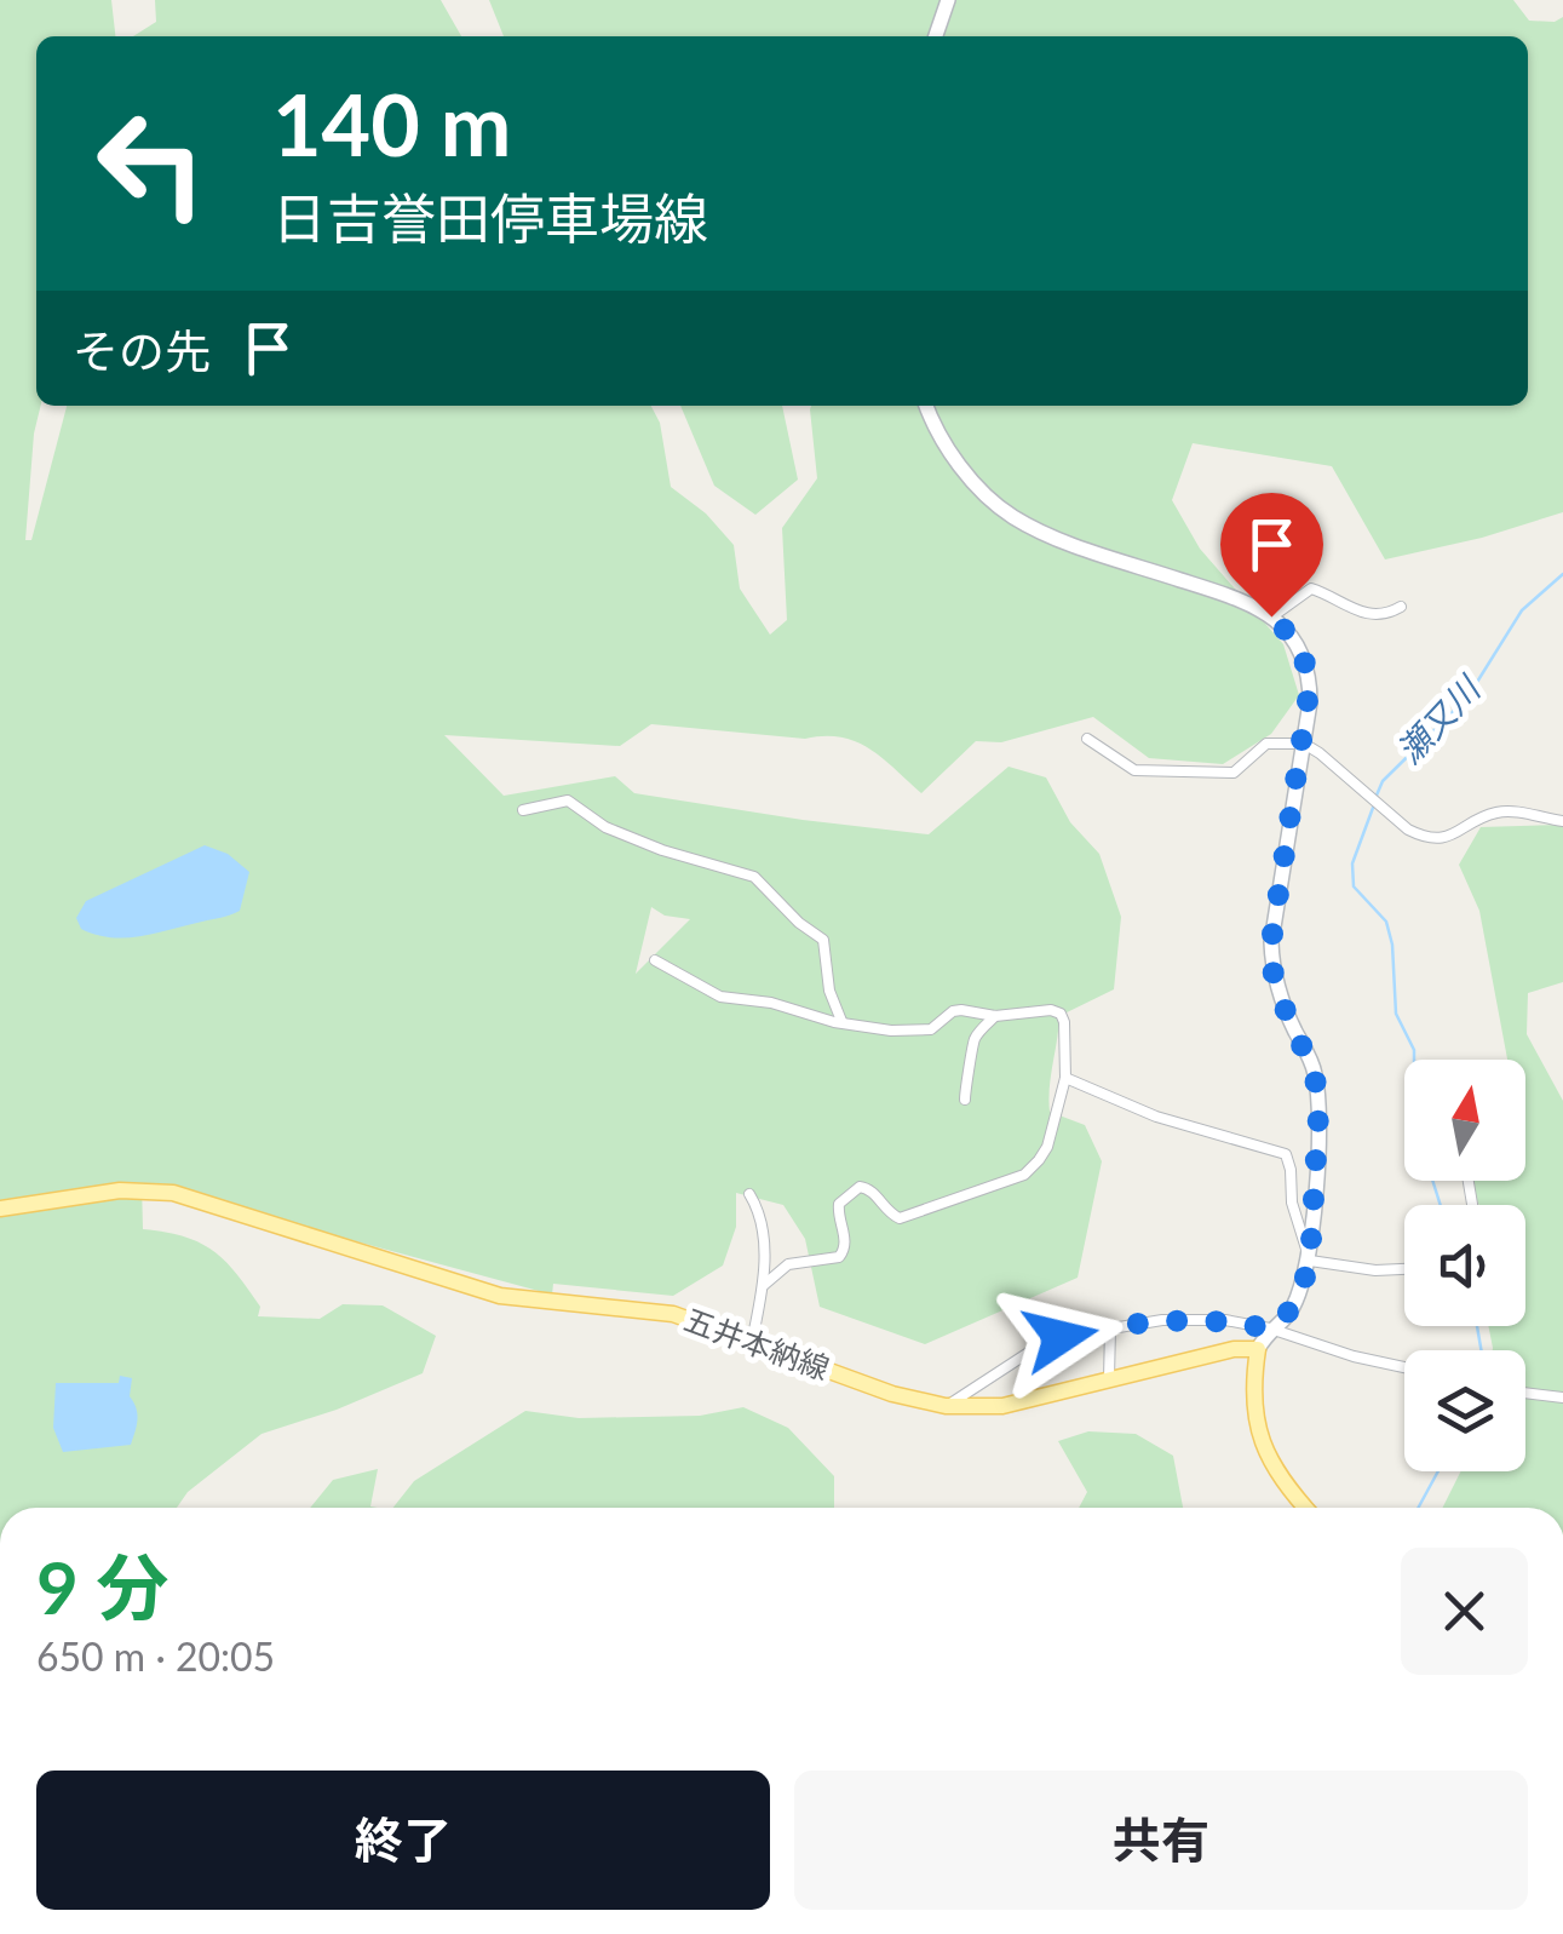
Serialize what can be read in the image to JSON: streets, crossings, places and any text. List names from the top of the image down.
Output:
{
  "streets": {
    "main road": ["五井本納線"]
  },
  "water": ["瀬又川"],
  "north": "top",
  "page": {
    "turn": ["140 m", "日吉誉田停車場線"],
    "then": "その先",
    "heading": ["9 分", "650 m · 20:05"],
    "buttons": ["終了", "共有"]
  }
}
